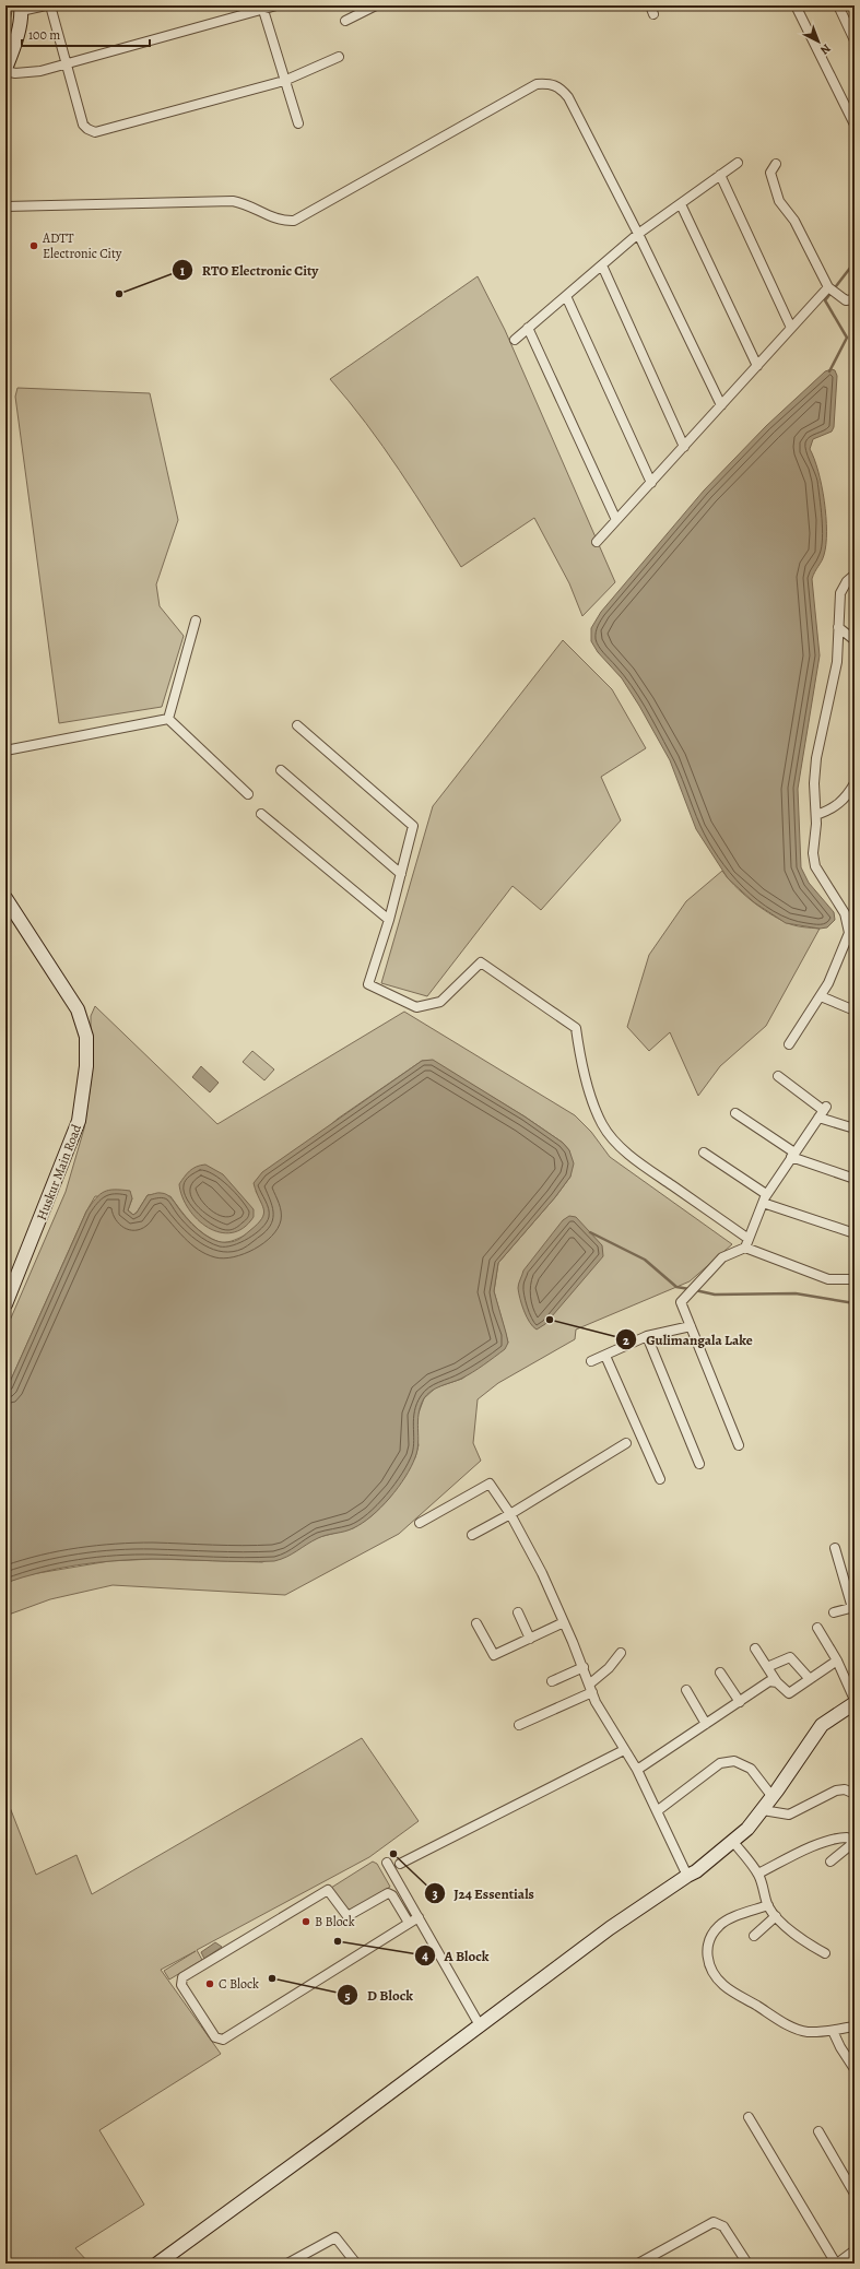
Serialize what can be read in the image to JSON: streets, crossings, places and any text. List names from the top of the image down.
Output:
{
  "streets": {
    "street": ["Huskur Main Road"]
  },
  "places": [
    "ADTT Electronic City",
    "RTO Electronic City",
    "Gulimangala Lake",
    "J24 Essentials",
    "B Block",
    "A Block",
    "D Block",
    "C Block"
  ],
  "scale_bar": "100 m",
  "north": "bottom right"
}
